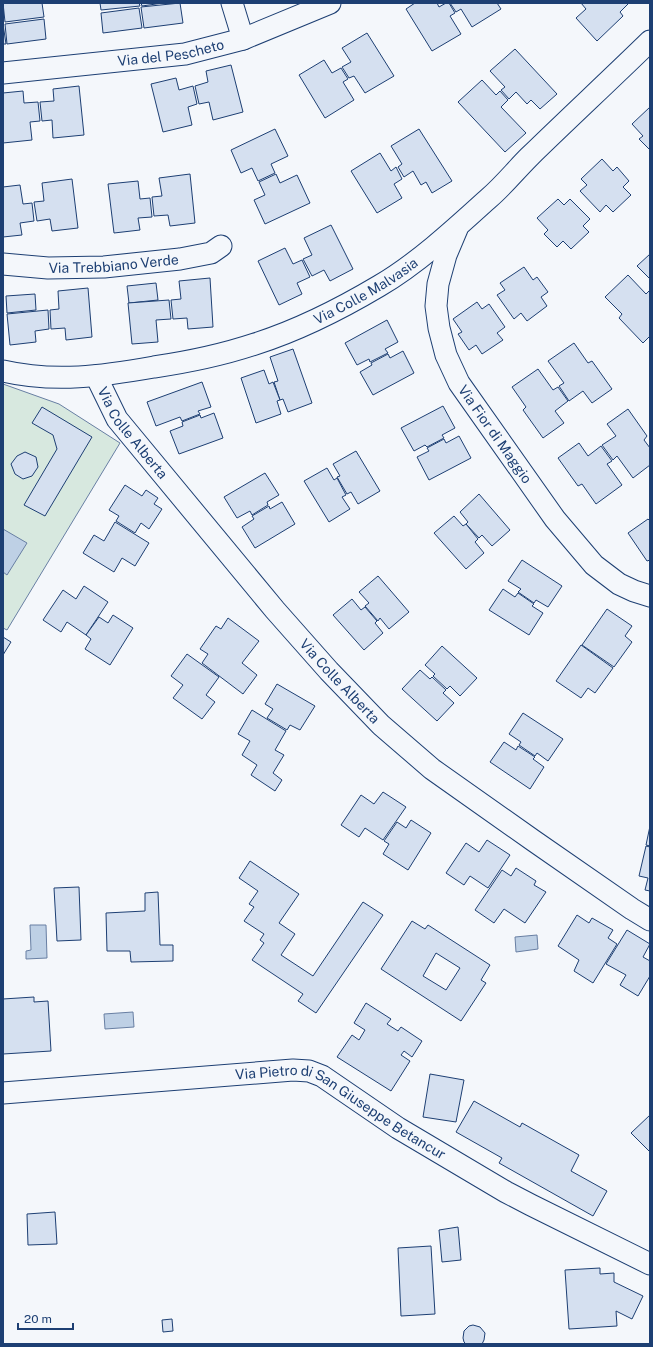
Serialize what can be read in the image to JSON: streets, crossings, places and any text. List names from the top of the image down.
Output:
{
  "streets": {
    "street": [
      "Via del Pescheto",
      "Via Trebbiano Verde",
      "Via Colle Malvasia",
      "Via Colle Alberta",
      "Via Fior di Maggio",
      "Via Pietro di San Giuseppe Betancur"
    ]
  },
  "crossings": [
    ["Via Colle Malvasia", "Via Colle Alberta"],
    ["Via Colle Malvasia", "Via Fior di Maggio"]
  ],
  "scale_bar": "20 m"
}
